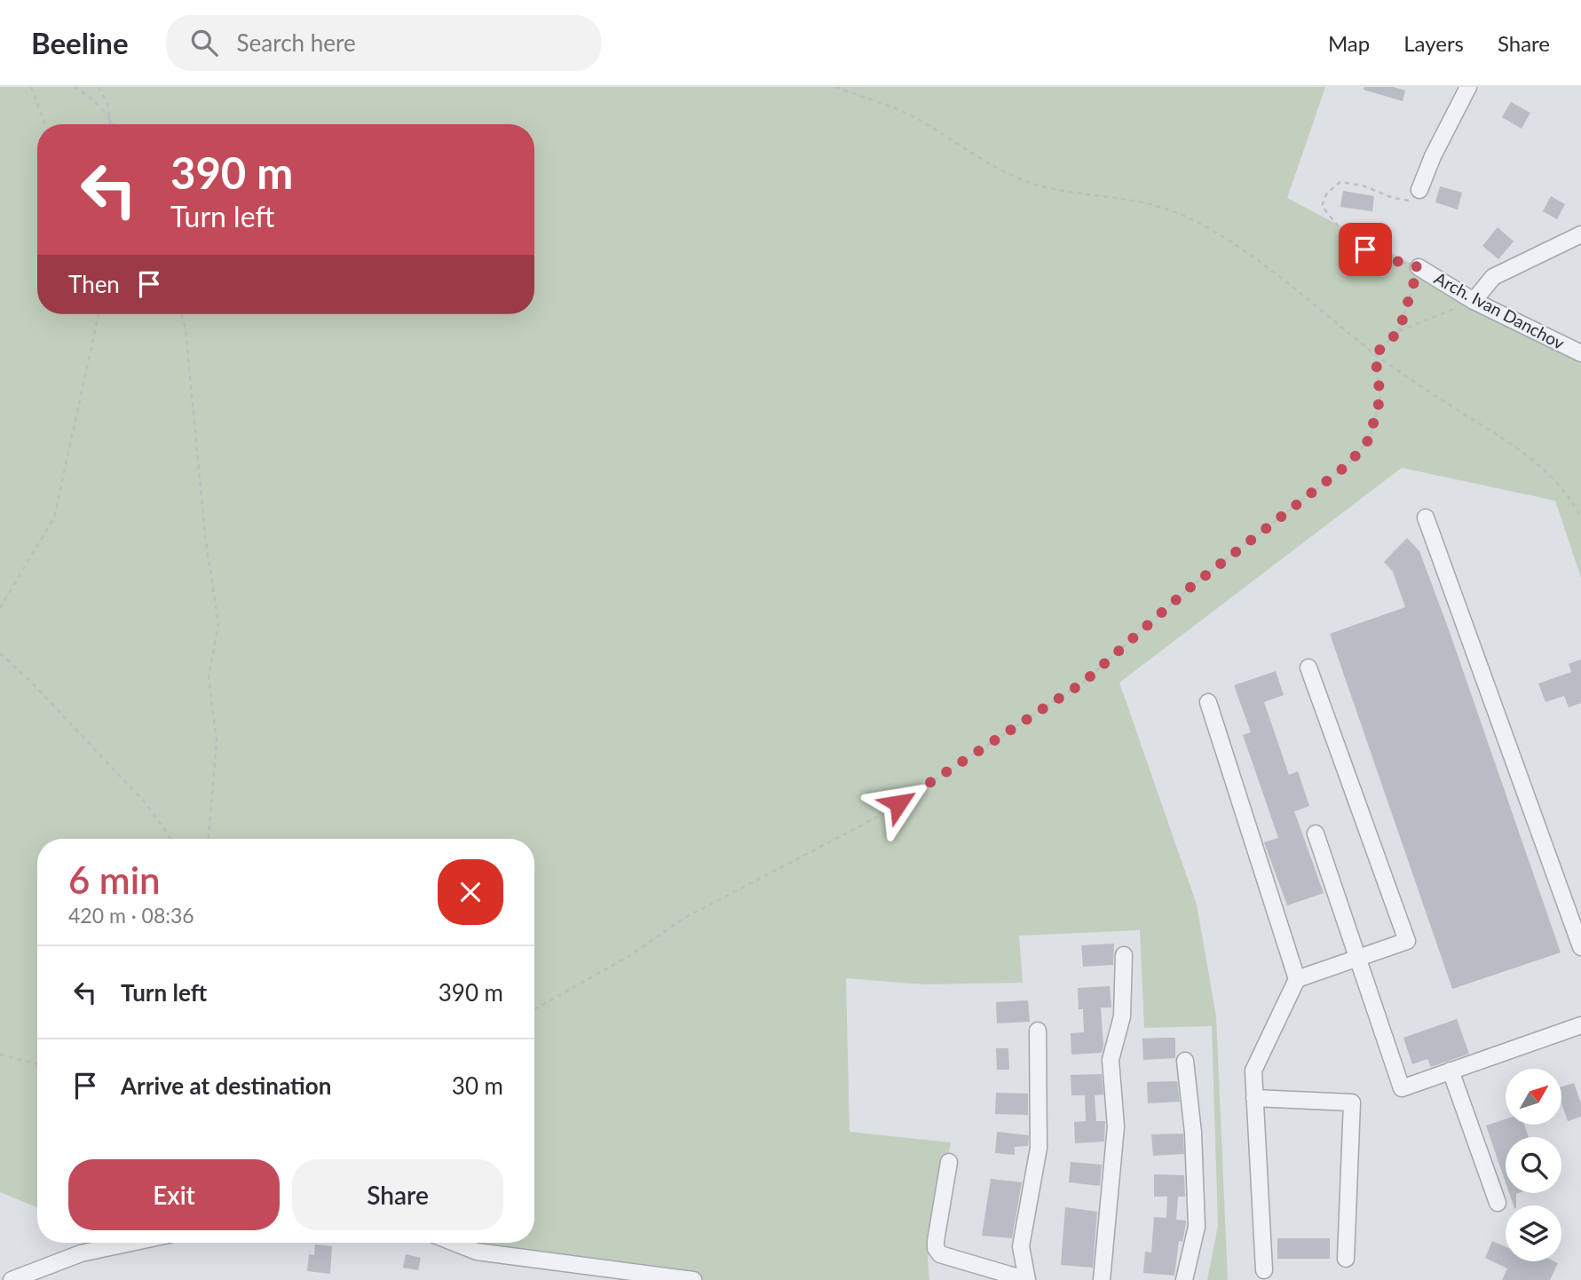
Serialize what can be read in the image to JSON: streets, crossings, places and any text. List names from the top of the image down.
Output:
{
  "streets": {
    "street": ["Arch. Ivan Danchov"]
  },
  "north": "top right",
  "page": {
    "header": "Beeline",
    "search": "Search here",
    "nav": ["Map", "Layers", "Share"],
    "turn": ["390 m", "Turn left"],
    "then": "Then",
    "heading": ["6 min", "420 m · 08:36"],
    "list": [
      {
        "name": "Turn left",
        "value": "390 m"
      },
      {
        "name": "Arrive at destination",
        "value": "30 m"
      }
    ],
    "buttons": ["Exit", "Share"]
  }
}
